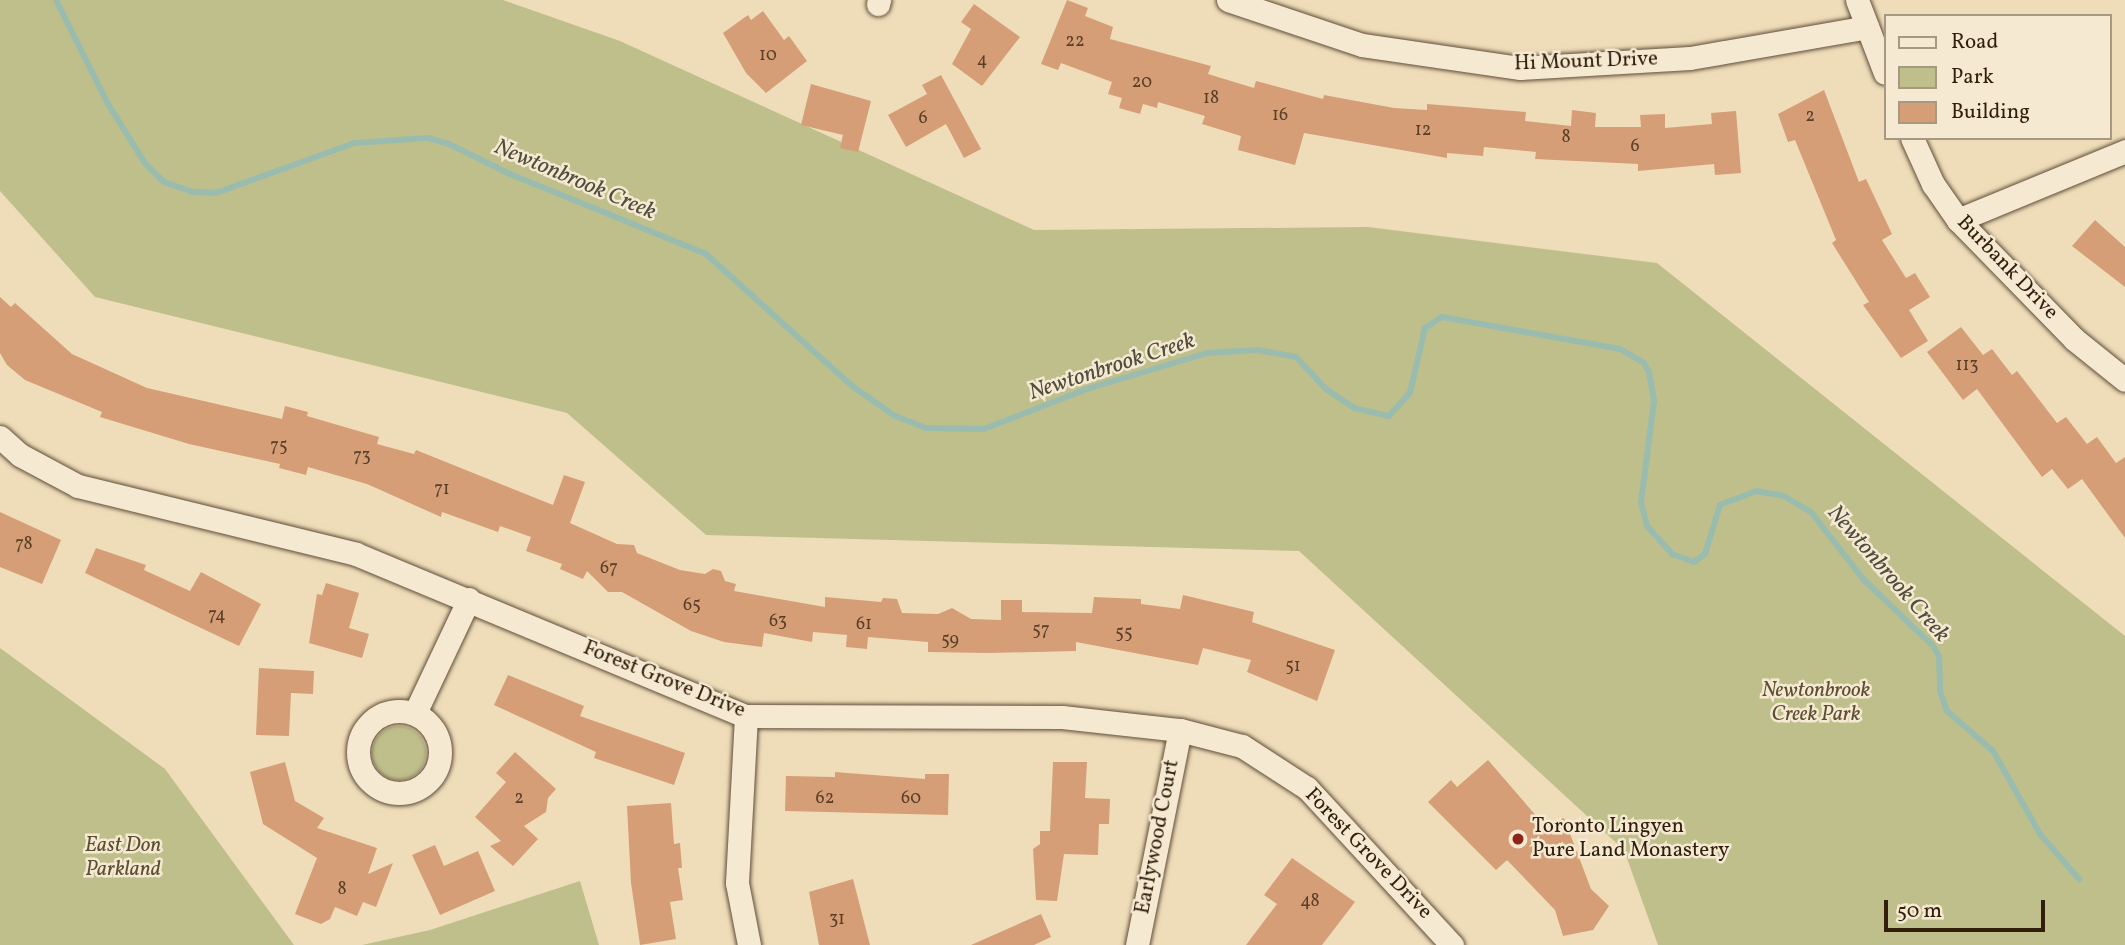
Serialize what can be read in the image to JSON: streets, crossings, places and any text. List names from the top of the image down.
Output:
{
  "streets": {
    "street": [
      "Hi Mount Drive",
      "Burbank Drive",
      "Forest Grove Drive",
      "Earlywood Court"
    ]
  },
  "crossings": [
    ["Forest Grove Drive", "Earlywood Court"]
  ],
  "water": ["Newtonbrook Creek"],
  "parks": ["Newtonbrook Creek Park", "East Don Parkland"],
  "places": ["Toronto Lingyen Pure Land Monastery"],
  "house_numbers": [
    "22",
    "10",
    "4",
    "20",
    "18",
    "16",
    "2",
    "6",
    "12",
    "8",
    "6",
    "113",
    "75",
    "73",
    "71",
    "78",
    "67",
    "65",
    "74",
    "63",
    "61",
    "57",
    "55",
    "59",
    "51",
    "2",
    "62",
    "60",
    "8",
    "48",
    "31"
  ],
  "legend": ["Road", "Park", "Building"],
  "scale_bar": "50 m"
}
